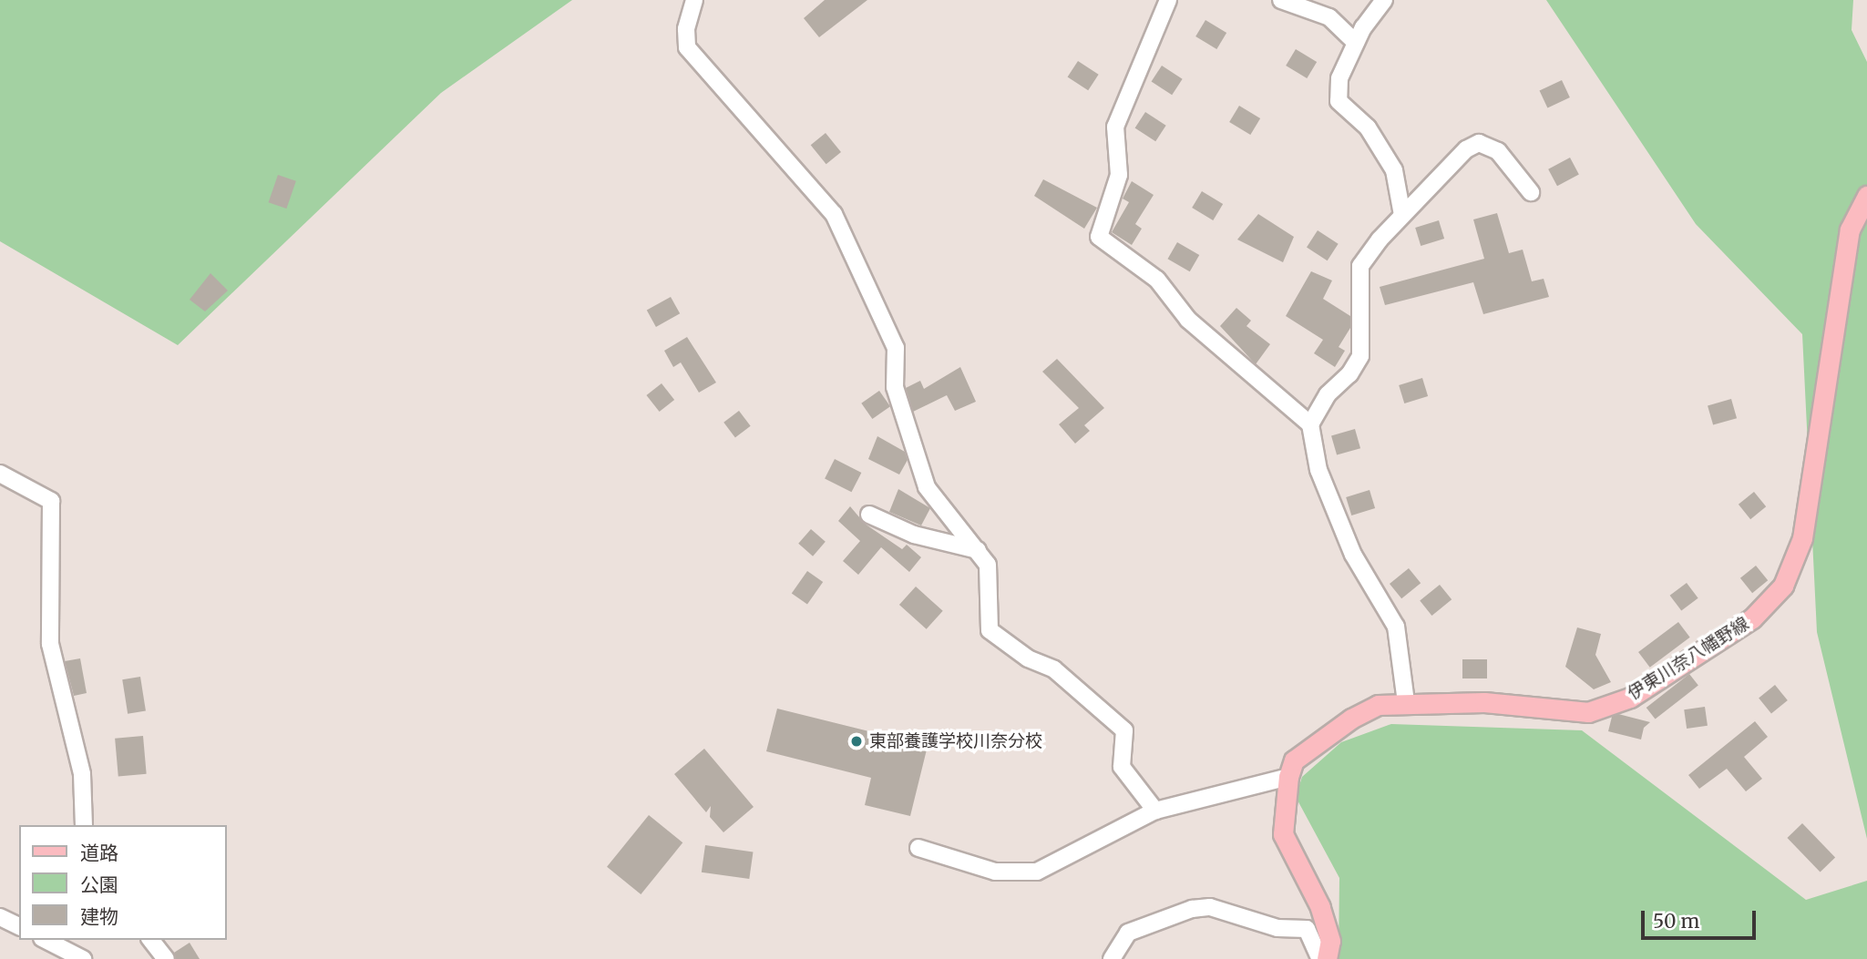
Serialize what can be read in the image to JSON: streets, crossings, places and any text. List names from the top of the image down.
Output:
{
  "streets": {
    "main road": ["伊東川奈八幡野線"]
  },
  "places": ["東部養護学校川奈分校"],
  "legend": ["道路", "公園", "建物"],
  "scale_bar": "50 m"
}
